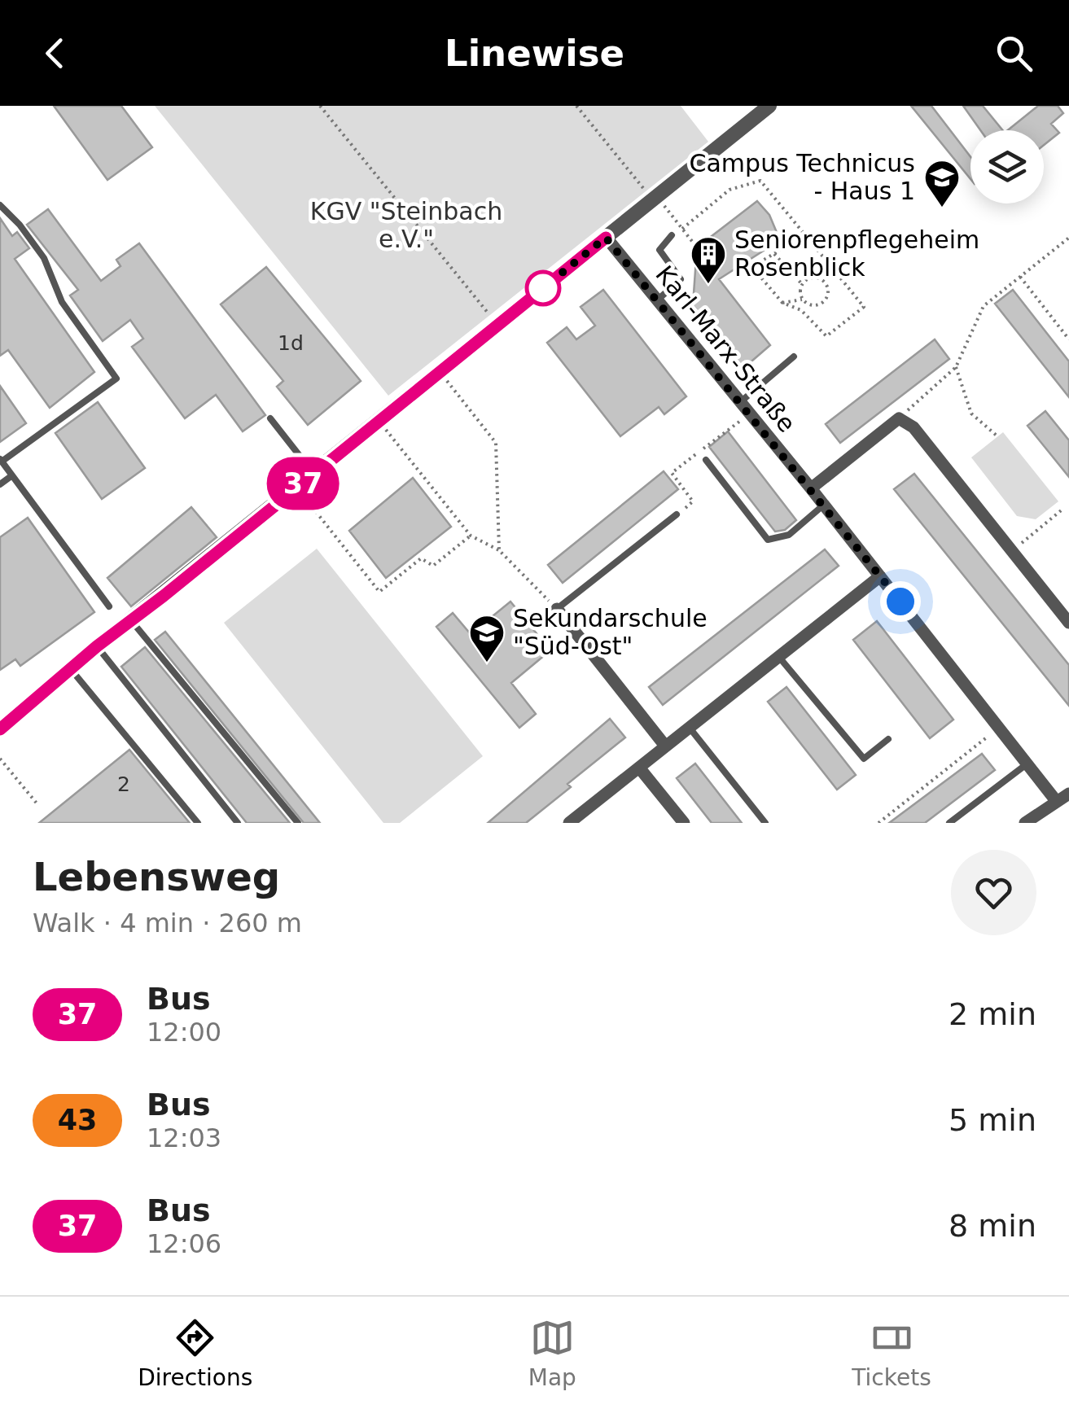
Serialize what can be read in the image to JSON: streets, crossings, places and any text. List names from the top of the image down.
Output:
{
  "streets": {
    "street": ["Karl-Marx-Straße"]
  },
  "parks": ["KGV \"Steinbach e.V.\""],
  "places": {
    "school or university": ["Campus Technicus - Haus 1", "Sekundarschule \"Süd-Ost\""],
    "building": ["Seniorenpflegeheim Rosenblick"]
  },
  "lines": ["bus line 37"],
  "house_numbers": ["1d", "2"],
  "page": {
    "header": "Linewise",
    "on_map": "37",
    "heading": ["Lebensweg", "Walk · 4 min · 260 m"],
    "list": [
      {
        "mark": "37",
        "name": "Bus",
        "note": "12:00",
        "value": "2 min"
      },
      {
        "mark": "43",
        "name": "Bus",
        "note": "12:03",
        "value": "5 min"
      },
      {
        "mark": "37",
        "name": "Bus",
        "note": "12:06",
        "value": "8 min"
      }
    ],
    "tabs": ["Directions", "Map", "Tickets"]
  }
}
